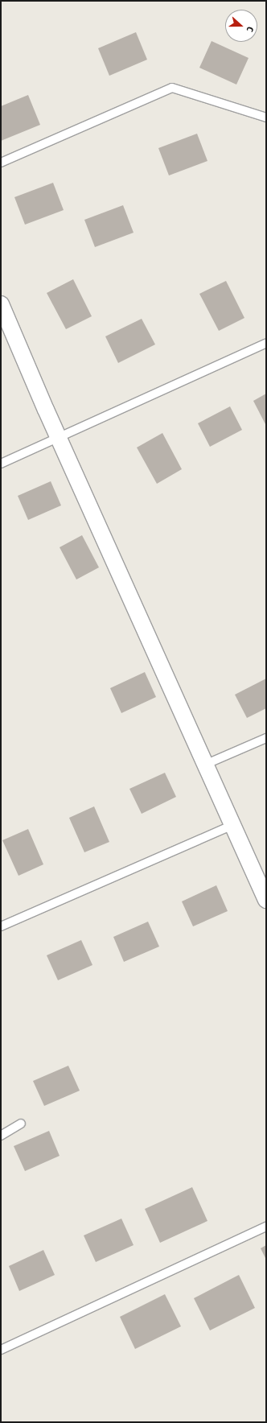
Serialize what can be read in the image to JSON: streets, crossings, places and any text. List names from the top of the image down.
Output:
{
  "north": "right"
}
